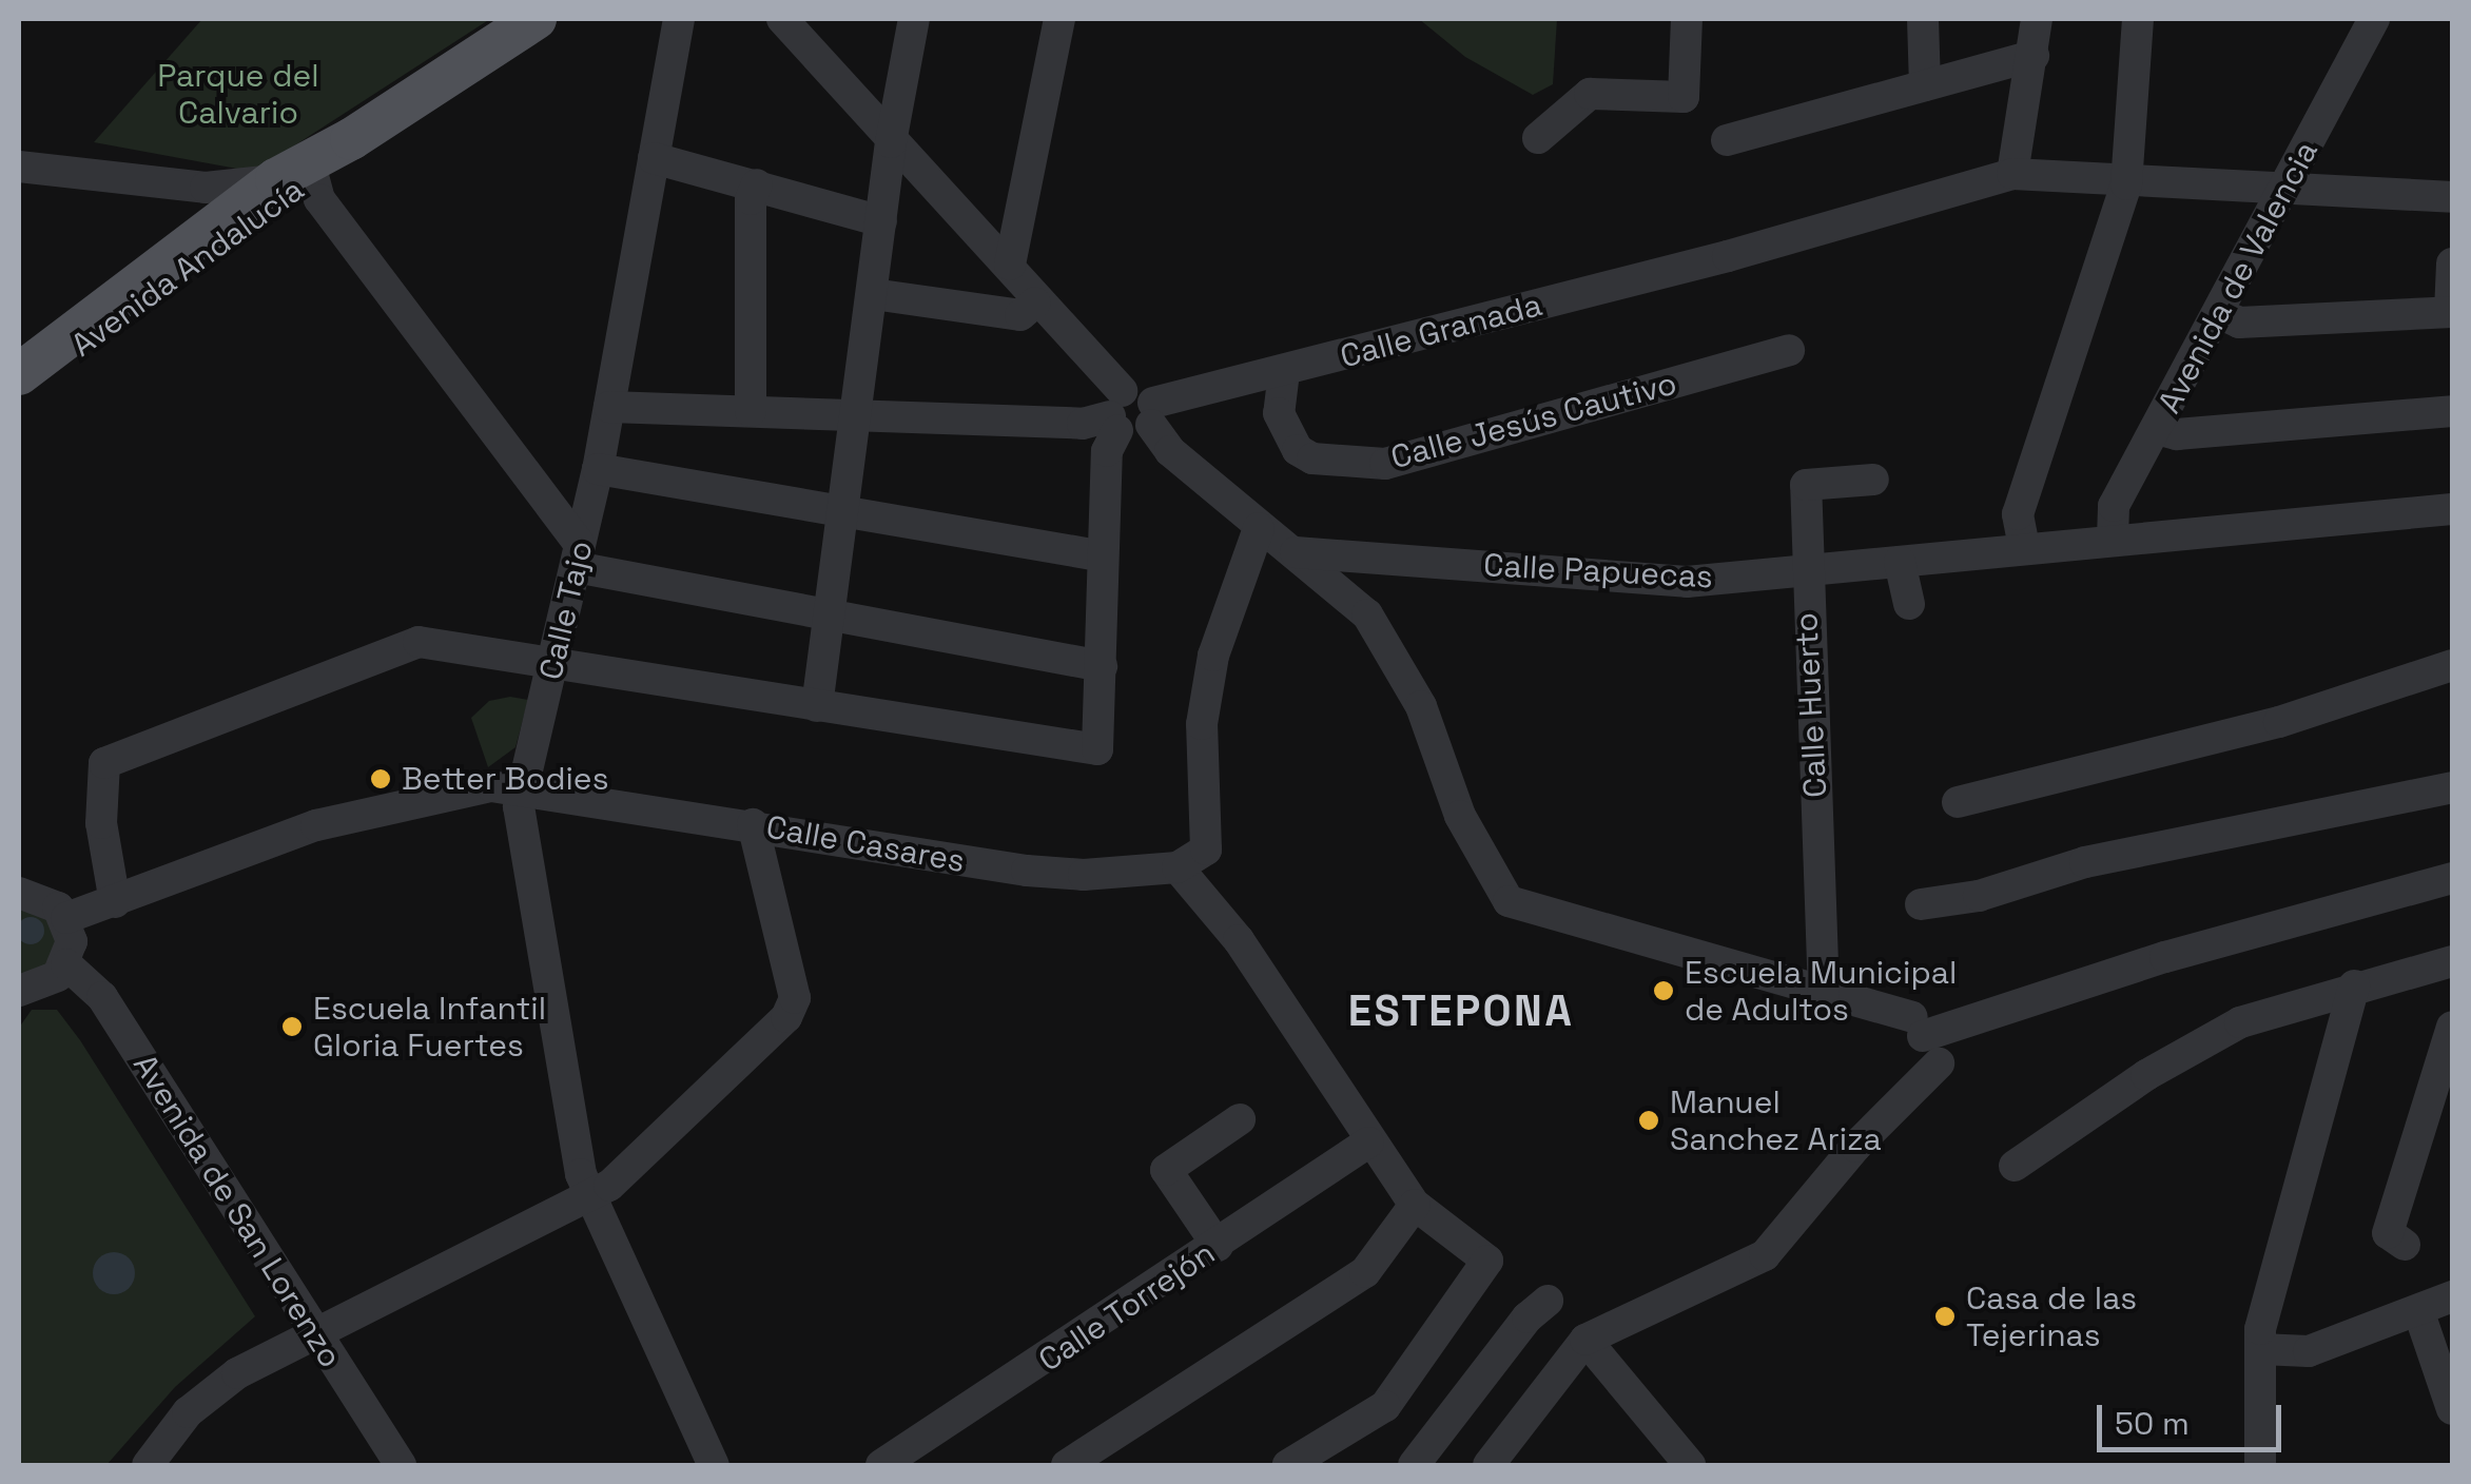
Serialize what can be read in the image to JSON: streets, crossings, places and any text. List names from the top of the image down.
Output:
{
  "streets": {
    "main road": ["Avenida Andalucía"],
    "street": [
      "Avenida de Valencia",
      "Calle Granada",
      "Calle Jesús Cautivo",
      "Calle Papuecas",
      "Calle Tajo",
      "Calle Huerto",
      "Calle Casares",
      "Avenida de San Lorenzo",
      "Calle Torrejón"
    ]
  },
  "crossings": [
    ["Avenida de Valencia", "Calle Papuecas"],
    ["Calle Granada", "Calle Jesús Cautivo"],
    ["Calle Papuecas", "Calle Huerto"],
    ["Calle Tajo", "Calle Casares"]
  ],
  "districts": ["ESTEPONA"],
  "parks": ["Parque del Calvario"],
  "places": [
    "Better Bodies",
    "Escuela Municipal de Adultos",
    "Escuela Infantil Gloria Fuertes",
    "Manuel Sanchez Ariza",
    "Casa de las Tejerinas"
  ],
  "scale_bar": "50 m"
}
